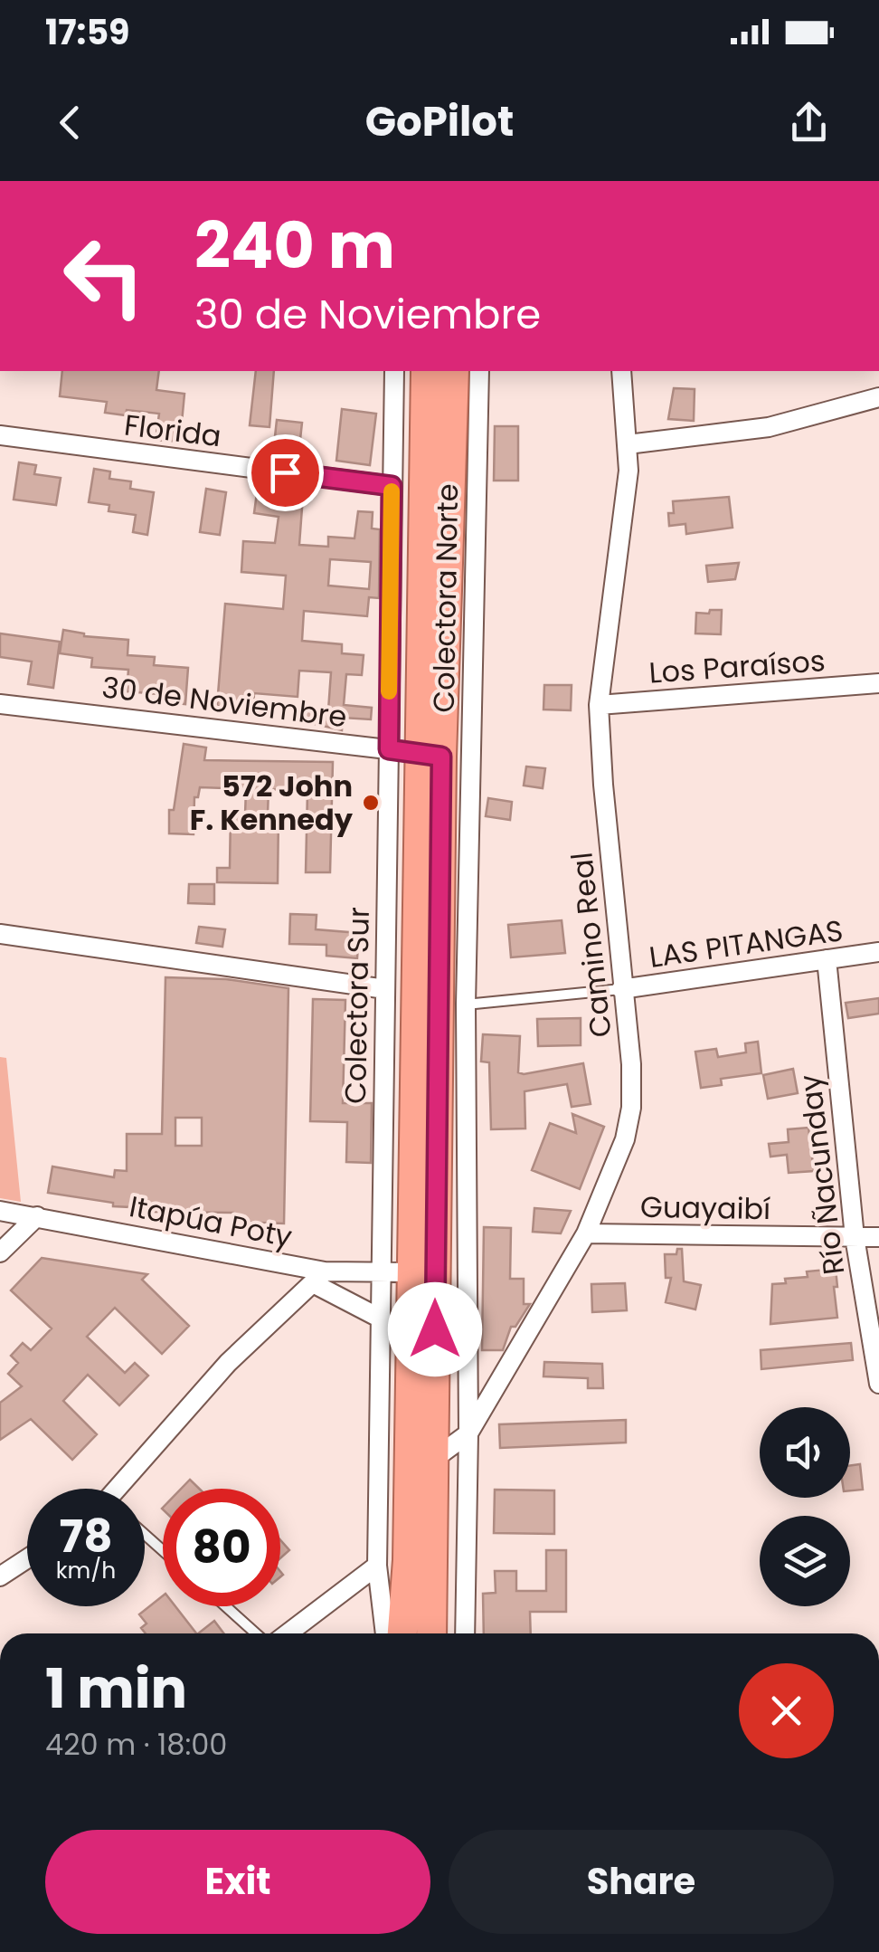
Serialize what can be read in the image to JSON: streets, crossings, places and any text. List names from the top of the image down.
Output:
{
  "streets": {
    "street": [
      "Florida",
      "Colectora Norte",
      "Los Paraísos",
      "30 de Noviembre",
      "LAS PITANGAS",
      "Camino Real",
      "Colectora Sur",
      "Río Ñacunday",
      "Guayaibí",
      "Itapúa Poty"
    ]
  },
  "crossings": [
    ["Florida", "Colectora Sur"],
    ["Colectora Norte", "Camino Real"],
    ["Los Paraísos", "Camino Real"],
    ["30 de Noviembre", "Colectora Sur"],
    ["LAS PITANGAS", "Camino Real"],
    ["LAS PITANGAS", "Río Ñacunday"],
    ["Camino Real", "Guayaibí"],
    ["Colectora Sur", "Itapúa Poty"],
    ["Río Ñacunday", "Guayaibí"]
  ],
  "places": ["572 John F. Kennedy"],
  "page": {
    "status": "17:59",
    "header": "GoPilot",
    "turn": ["240 m", "30 de Noviembre"],
    "speed": "78 km/h",
    "limit": "80",
    "heading": ["1 min", "420 m · 18:00"],
    "buttons": ["Exit", "Share"]
  }
}
